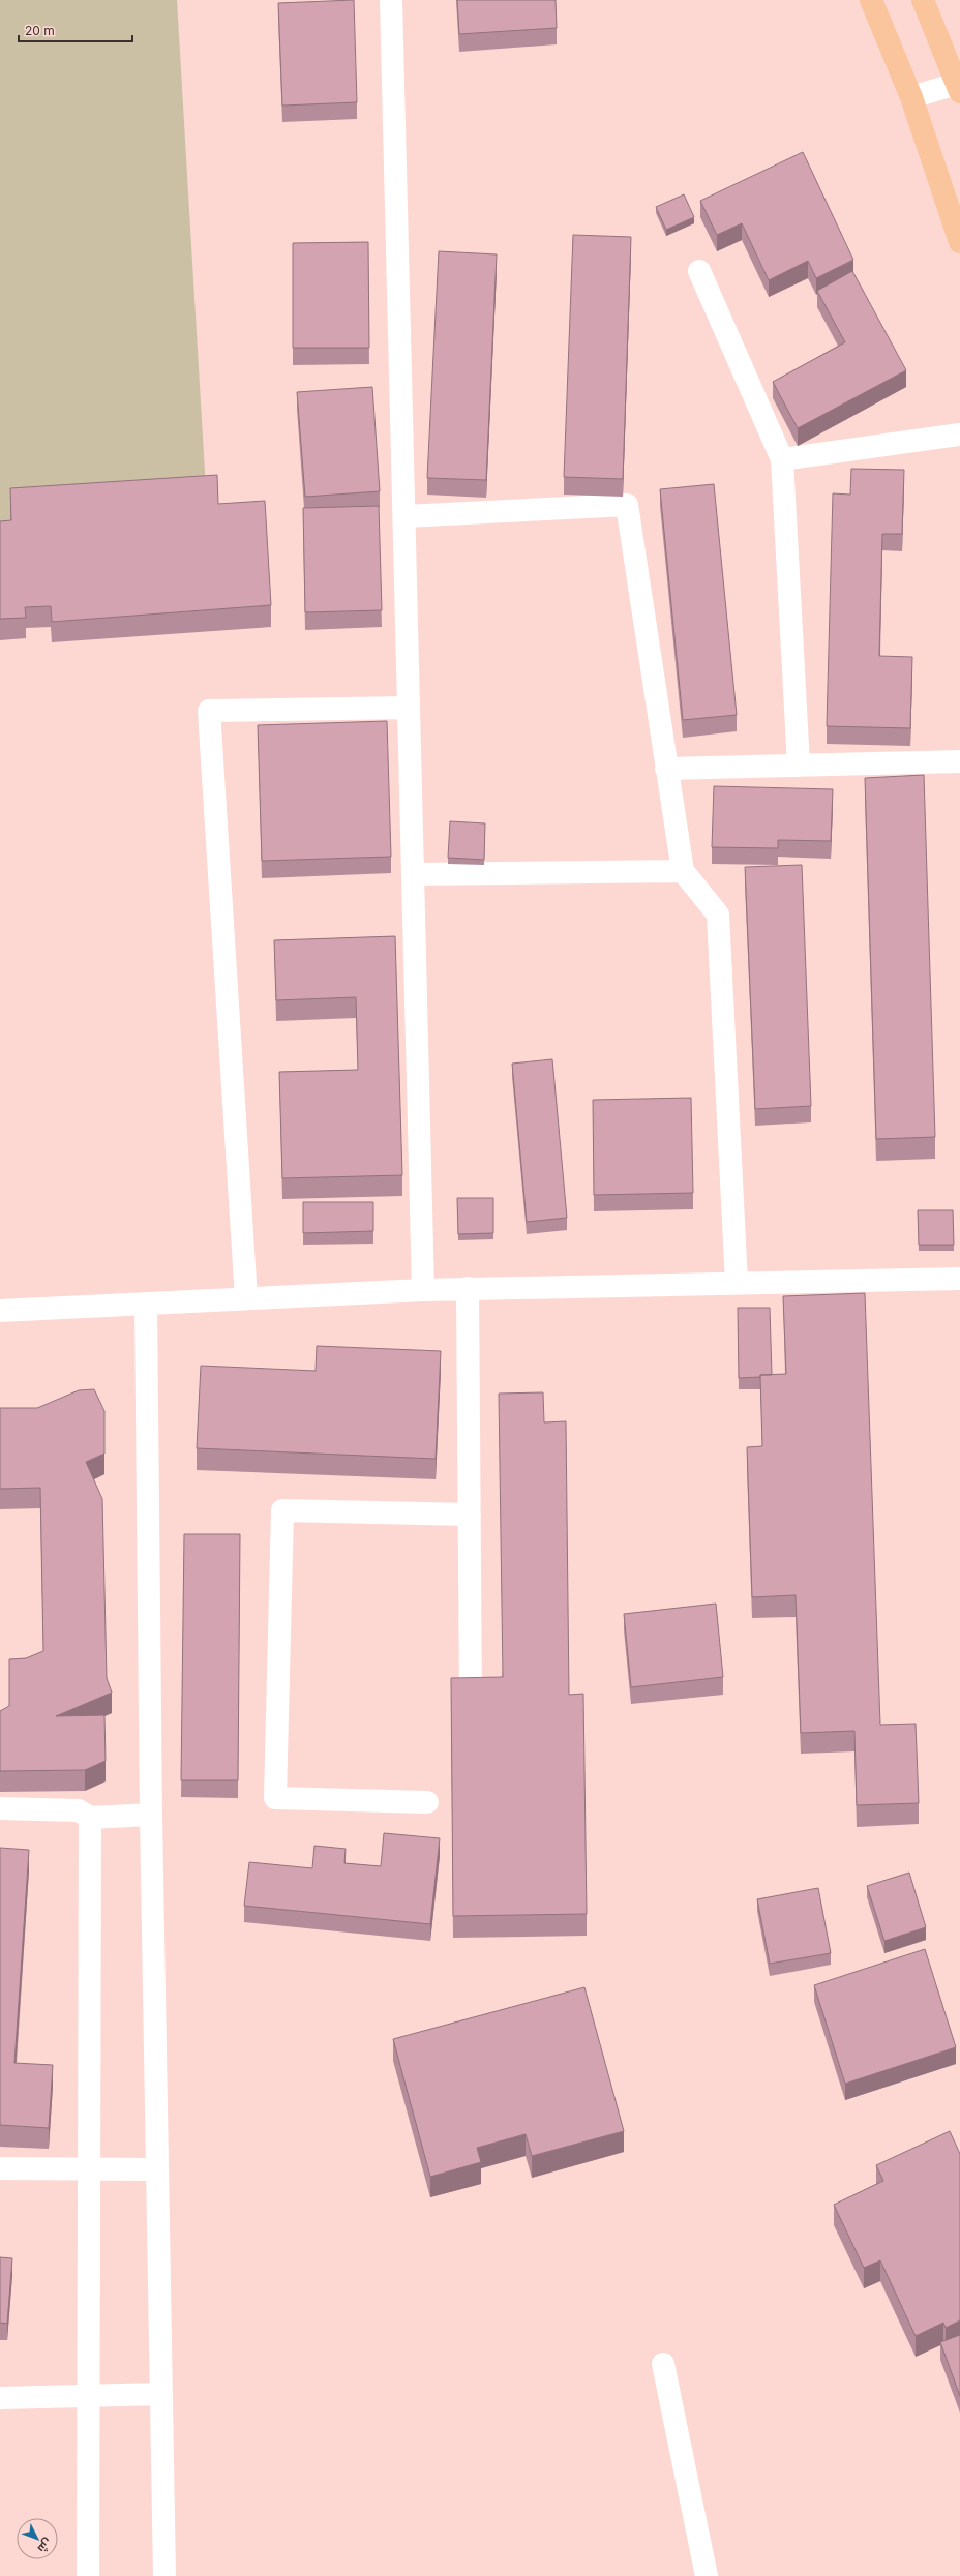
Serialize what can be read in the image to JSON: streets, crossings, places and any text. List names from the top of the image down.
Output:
{
  "scale_bar": "20 m",
  "north": "bottom right"
}
